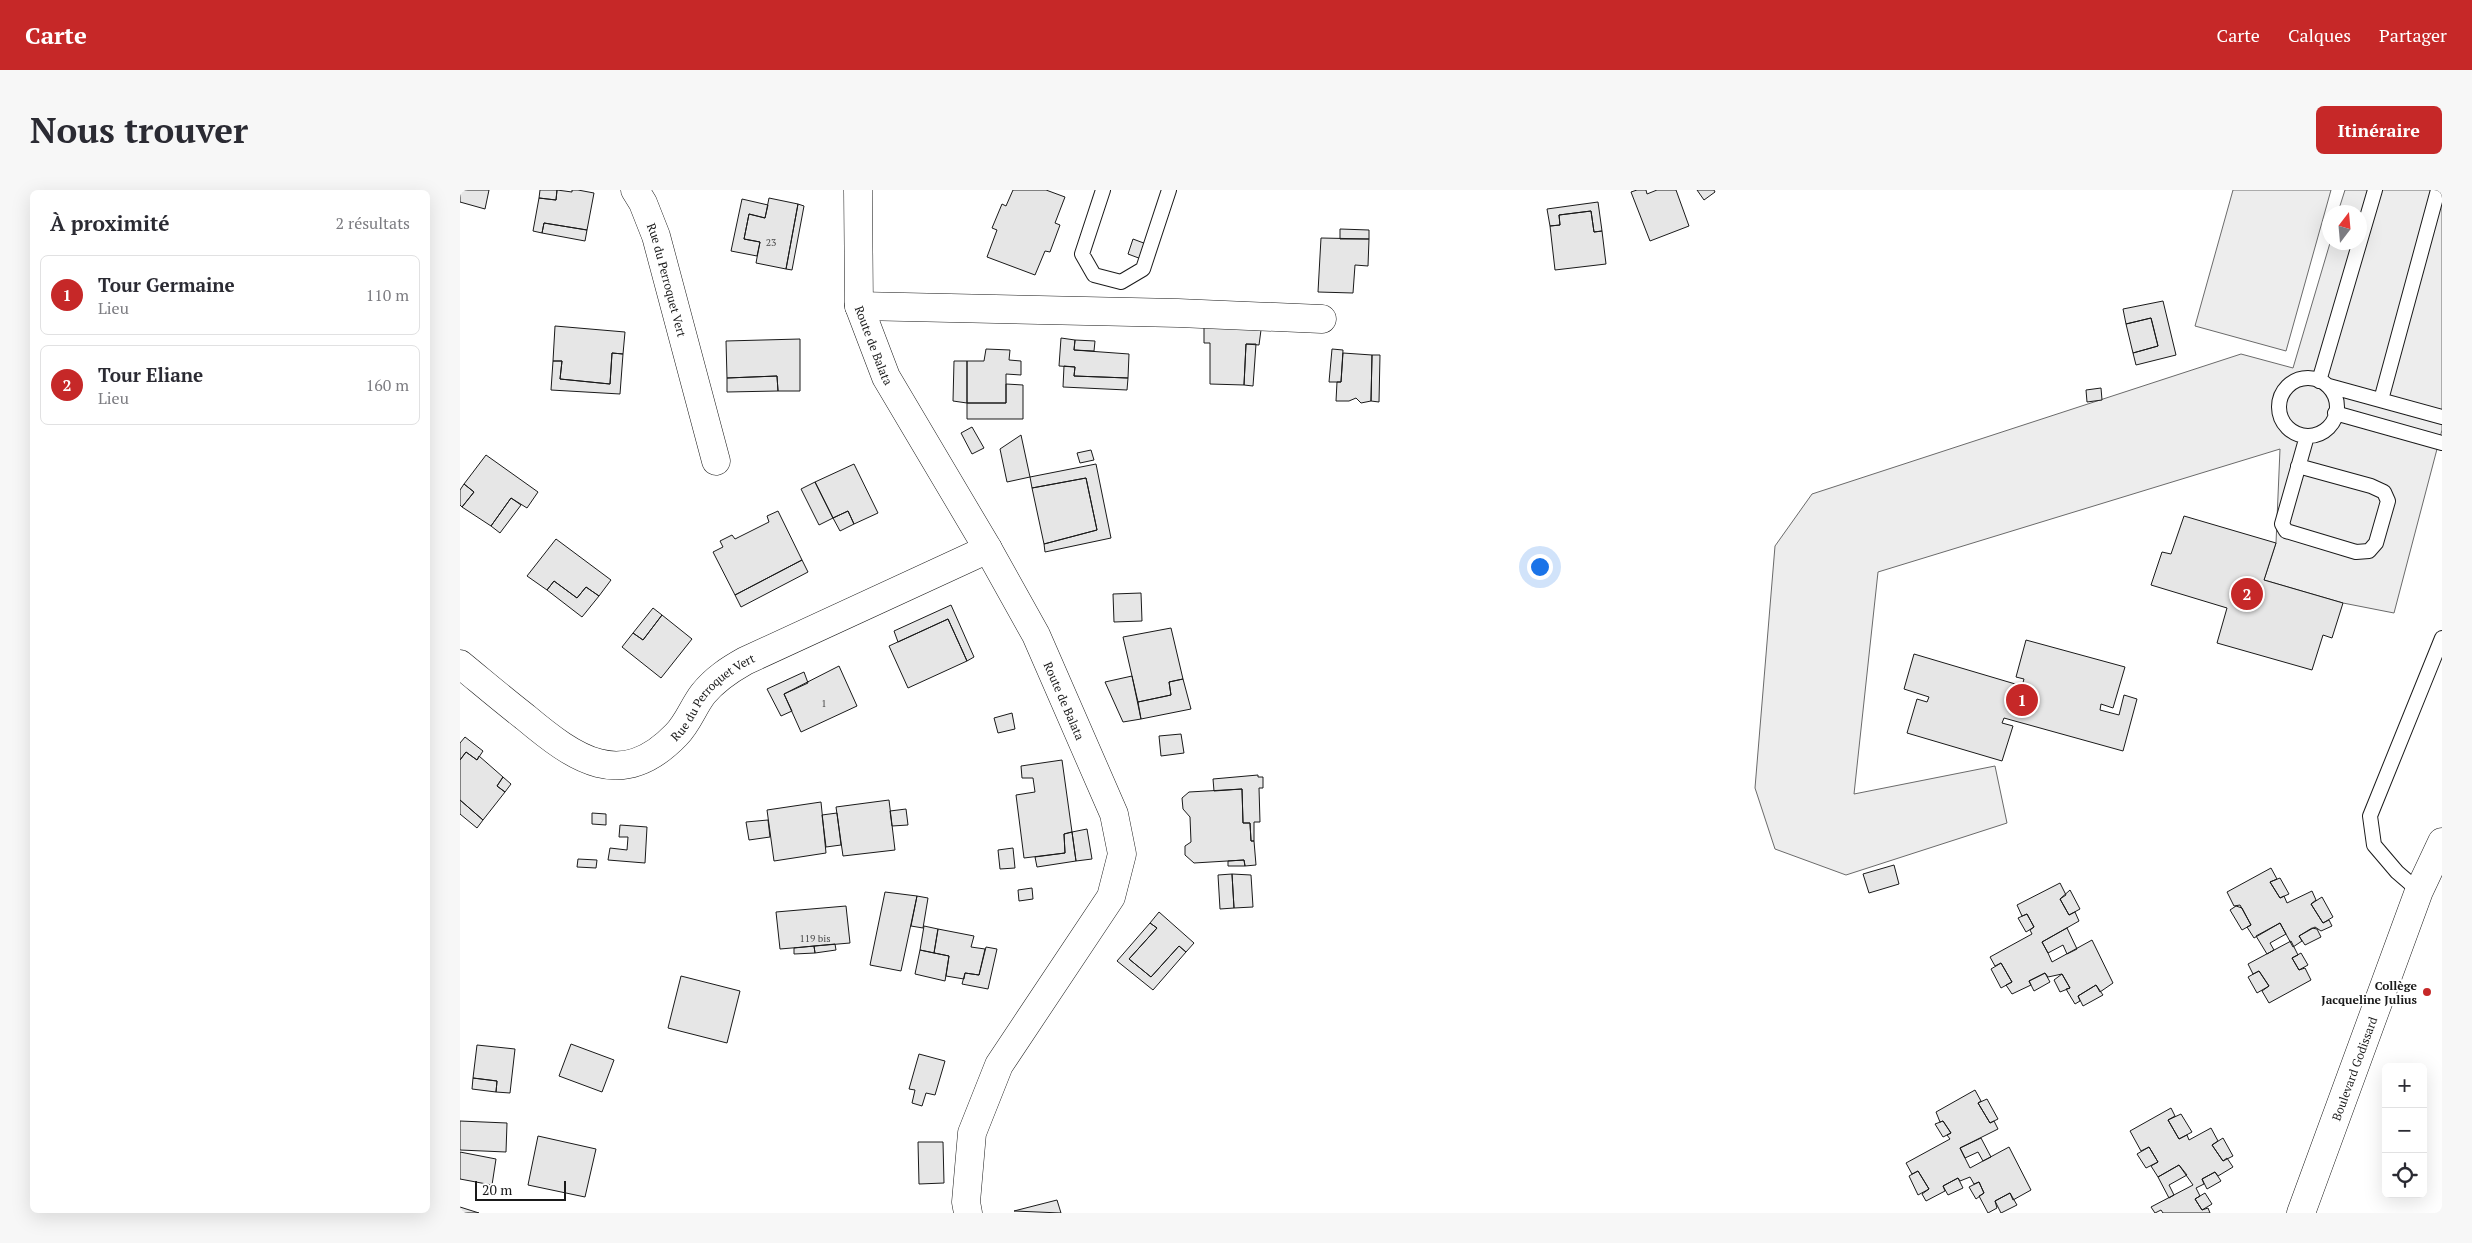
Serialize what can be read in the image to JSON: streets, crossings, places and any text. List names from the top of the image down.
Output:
{
  "streets": {
    "street": ["Rue du Perroquet Vert", "Route de Balata", "Boulevard Godissard"]
  },
  "crossings": [
    ["Rue du Perroquet Vert", "Route de Balata"]
  ],
  "places": ["Collège Jacqueline Julius"],
  "house_numbers": ["23", "1", "119 bis"],
  "scale_bar": "20 m",
  "north": "top",
  "page": {
    "header": "Carte",
    "nav": ["Carte", "Calques", "Partager"],
    "buttons": "Itinéraire",
    "title": "Nous trouver",
    "heading": ["À proximité", "2 résultats"],
    "list": [
      {
        "mark": "1",
        "name": "Tour Germaine",
        "note": "Lieu",
        "value": "110 m"
      },
      {
        "mark": "2",
        "name": "Tour Eliane",
        "note": "Lieu",
        "value": "160 m"
      }
    ],
    "pins": ["2", "1"],
    "map_buttons": ["+", "−"],
    "scale": "20 m"
  }
}
